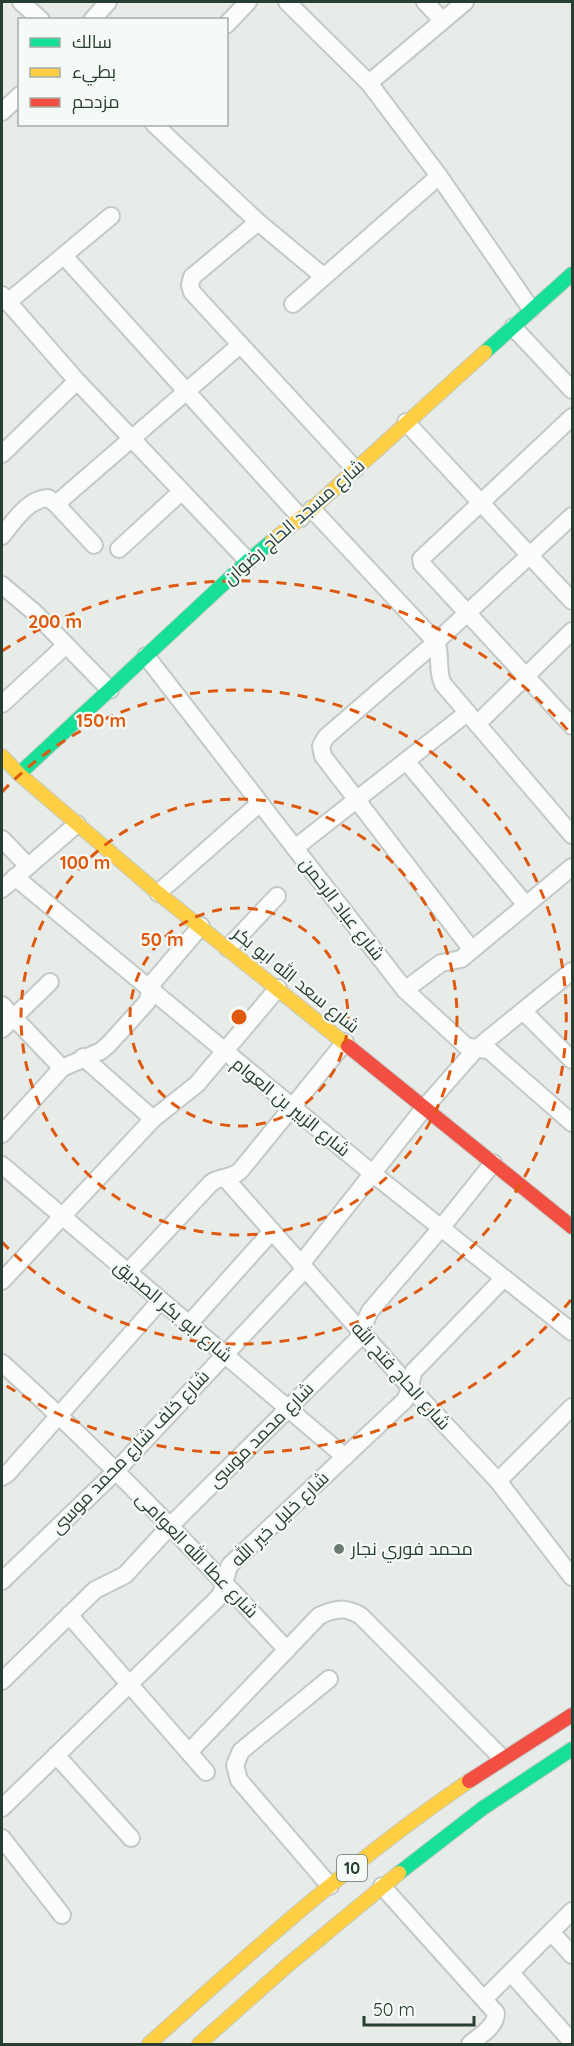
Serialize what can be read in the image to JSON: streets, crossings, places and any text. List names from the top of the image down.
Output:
{
  "streets": {
    "street": [
      "شارع مسجد الحاج رضوان",
      "شارع عباد الرحمن",
      "شارع سعد الله ابو بكر",
      "شارع الزبير بن العوام",
      "شارع ابو بكر الصديق",
      "شارع الحاج فتح الله",
      "شارع محمد موسى",
      "شارع خلف شارع محمد موسى",
      "شارع خليل خير الله",
      "شارع عطا الله العوامى",
      "10"
    ]
  },
  "crossings": [
    ["شارع مسجد الحاج رضوان", "شارع عباد الرحمن"],
    ["شارع مسجد الحاج رضوان", "شارع سعد الله ابو بكر"],
    ["شارع عباد الرحمن", "شارع خلف شارع محمد موسى"],
    ["شارع سعد الله ابو بكر", "شارع محمد موسى"],
    ["شارع سعد الله ابو بكر", "شارع خلف شارع محمد موسى"],
    ["شارع الزبير بن العوام", "شارع محمد موسى"],
    ["شارع الزبير بن العوام", "شارع خلف شارع محمد موسى"],
    ["شارع الزبير بن العوام", "شارع خليل خير الله"],
    ["شارع ابو بكر الصديق", "شارع محمد موسى"],
    ["شارع ابو بكر الصديق", "شارع خلف شارع محمد موسى"],
    ["شارع ابو بكر الصديق", "شارع خليل خير الله"],
    ["شارع الحاج فتح الله", "شارع محمد موسى"],
    ["شارع الحاج فتح الله", "شارع خلف شارع محمد موسى"],
    ["شارع الحاج فتح الله", "شارع خليل خير الله"],
    ["شارع محمد موسى", "شارع عطا الله العوامى"],
    ["شارع خلف شارع محمد موسى", "شارع عطا الله العوامى"],
    ["شارع خليل خير الله", "شارع عطا الله العوامى"]
  ],
  "places": ["محمد فوري نجار"],
  "legend": ["سالك", "بطيء", "مزدحم"],
  "scale_bar": "50 m",
  "rings": [
    "200 m",
    "150 m",
    "100 m",
    "50 m"
  ]
}
